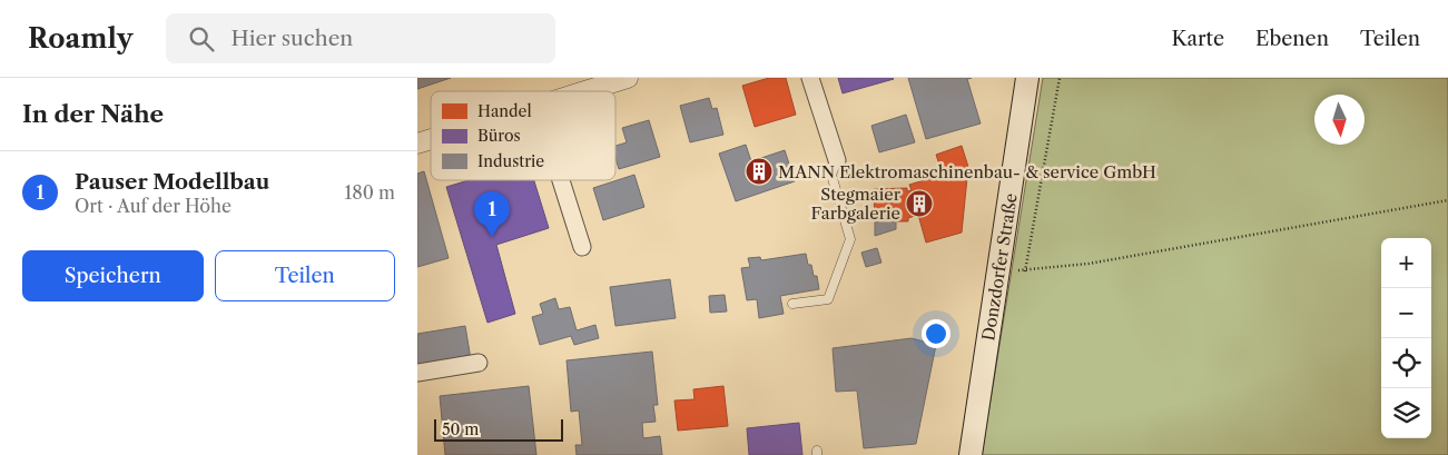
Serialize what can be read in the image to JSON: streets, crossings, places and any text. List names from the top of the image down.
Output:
{
  "streets": {
    "main road": ["Donzdorfer Straße"]
  },
  "places": {
    "building": ["MANN Elektromaschinenbau- & service GmbH", "Stegmaier Farbgalerie"]
  },
  "legend": ["Handel", "Büros", "Industrie"],
  "scale_bar": "50 m",
  "north": "bottom",
  "page": {
    "header": "Roamly",
    "search": "Hier suchen",
    "nav": ["Karte", "Ebenen", "Teilen"],
    "heading": "In der Nähe",
    "list": [
      {
        "mark": "1",
        "name": "Pauser Modellbau",
        "note": "Ort · Auf der Höhe",
        "value": "180 m"
      }
    ],
    "pins": "1",
    "buttons": ["Speichern", "Teilen"],
    "map_buttons": ["+", "−"],
    "scale": "50 m"
  }
}
